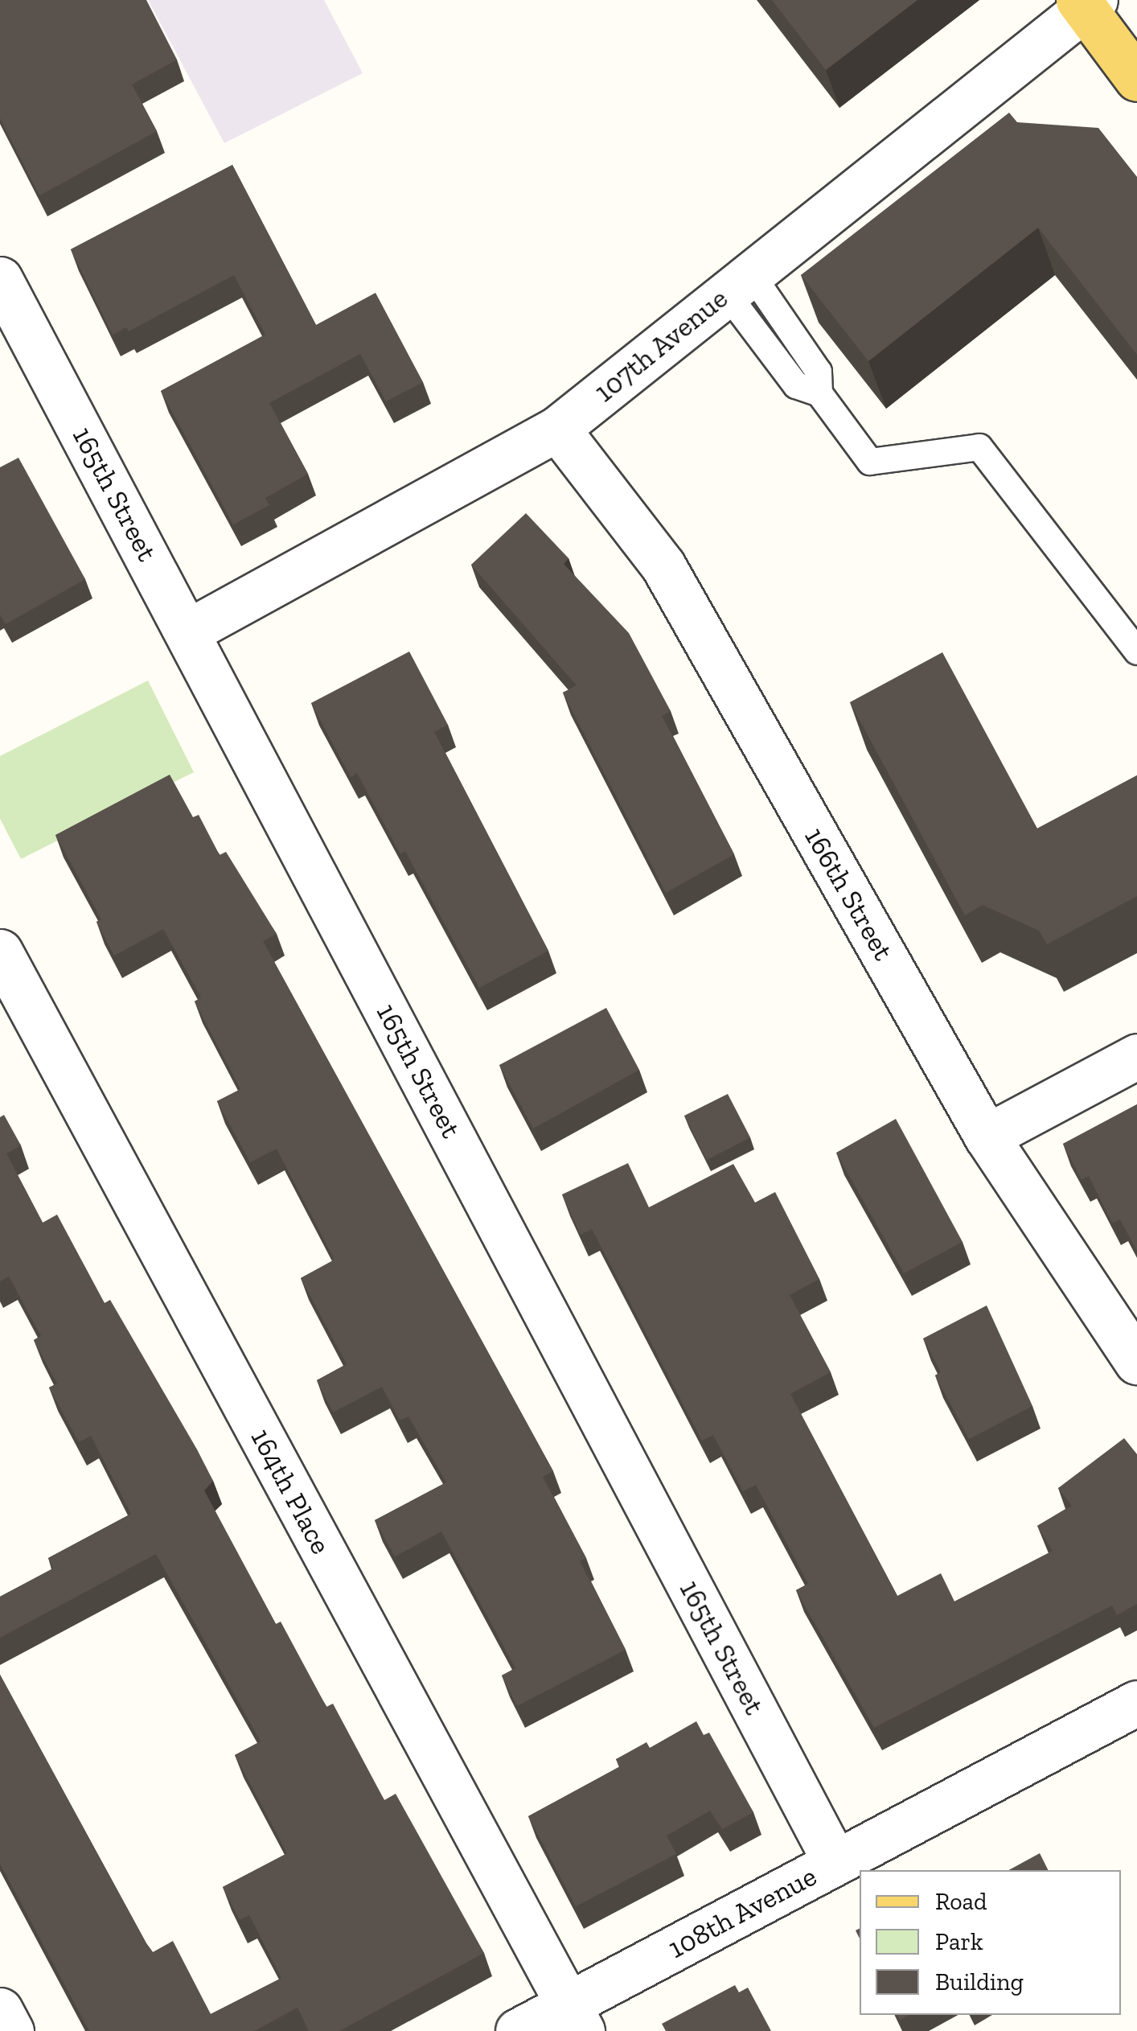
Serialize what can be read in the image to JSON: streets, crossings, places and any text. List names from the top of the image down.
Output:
{
  "streets": {
    "street": [
      "107th Avenue",
      "165th Street",
      "166th Street",
      "164th Place",
      "108th Avenue"
    ]
  },
  "crossings": [
    ["107th Avenue", "165th Street"],
    ["107th Avenue", "166th Street"],
    ["165th Street", "108th Avenue"],
    ["164th Place", "108th Avenue"]
  ],
  "legend": ["Road", "Park", "Building"]
}
